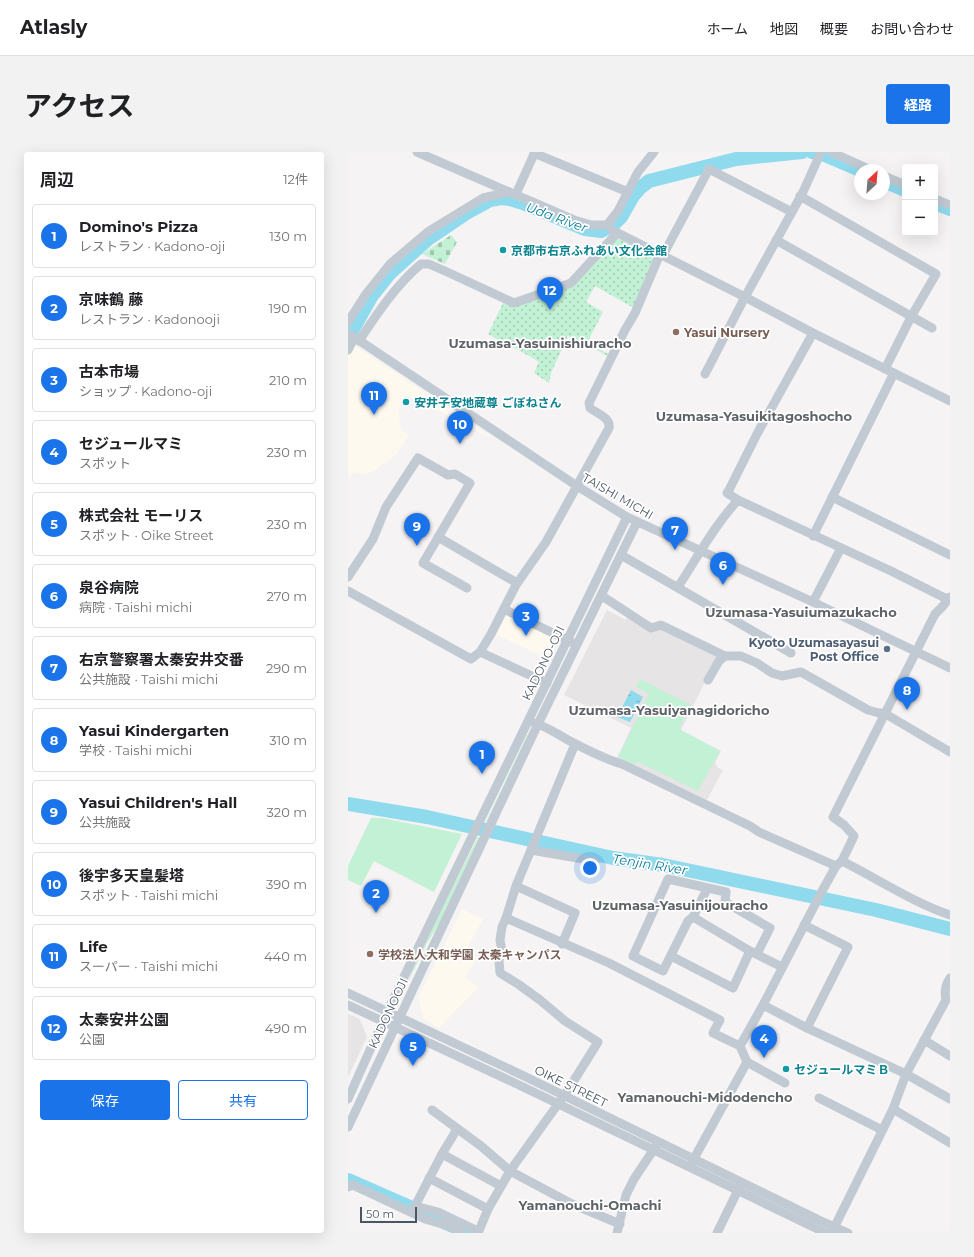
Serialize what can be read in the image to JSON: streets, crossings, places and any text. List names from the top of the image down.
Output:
{
  "streets": {
    "street": [
      "TAISHI MICHI",
      "KADONO-OJI",
      "KADONOOJI",
      "OIKE STREET"
    ]
  },
  "crossings": [
    ["TAISHI MICHI", "KADONO-OJI"],
    ["KADONO-OJI", "KADONOOJI"],
    ["KADONOOJI", "OIKE STREET"]
  ],
  "districts": [
    "Uzumasa-Yasuinishiuracho",
    "Uzumasa-Yasuikitagoshocho",
    "Uzumasa-Yasuiumazukacho",
    "Uzumasa-Yasuiyanagidoricho",
    "Uzumasa-Yasuinijouracho",
    "Yamanouchi-Midodencho",
    "Yamanouchi-Omachi"
  ],
  "water": ["Uda River", "Tenjin River"],
  "places": [
    "京都市右京ふれあい文化会館",
    "Yasui Nursery",
    "安井子安地蔵尊 ごぼねさん",
    "Kyoto Uzumasayasui Post Office",
    "学校法人大和学園 太秦キャンパス",
    "セジュールマミＢ"
  ],
  "scale_bar": "50 m",
  "north": "top right",
  "page": {
    "header": "Atlasly",
    "nav": [
      "ホーム",
      "地図",
      "概要",
      "お問い合わせ"
    ],
    "title": "アクセス",
    "buttons": [
      "経路",
      ["保存", "共有"]
    ],
    "heading": ["周辺", "12件"],
    "map_buttons": ["+", "−"],
    "list": [
      {
        "mark": "1",
        "name": "Domino's Pizza",
        "note": "レストラン · Kadono-oji",
        "value": "130 m"
      },
      {
        "mark": "2",
        "name": "京味鶴 藤",
        "note": "レストラン · Kadonooji",
        "value": "190 m"
      },
      {
        "mark": "3",
        "name": "古本市場",
        "note": "ショップ · Kadono-oji",
        "value": "210 m"
      },
      {
        "mark": "4",
        "name": "セジュールマミ",
        "note": "スポット",
        "value": "230 m"
      },
      {
        "mark": "5",
        "name": "株式会社 モーリス",
        "note": "スポット · Oike Street",
        "value": "230 m"
      },
      {
        "mark": "6",
        "name": "泉谷病院",
        "note": "病院 · Taishi michi",
        "value": "270 m"
      },
      {
        "mark": "7",
        "name": "右京警察署太秦安井交番",
        "note": "公共施設 · Taishi michi",
        "value": "290 m"
      },
      {
        "mark": "8",
        "name": "Yasui Kindergarten",
        "note": "学校 · Taishi michi",
        "value": "310 m"
      },
      {
        "mark": "9",
        "name": "Yasui Children's Hall",
        "note": "公共施設",
        "value": "320 m"
      },
      {
        "mark": "10",
        "name": "後宇多天皇髪塔",
        "note": "スポット · Taishi michi",
        "value": "390 m"
      },
      {
        "mark": "11",
        "name": "Life",
        "note": "スーパー · Taishi michi",
        "value": "440 m"
      },
      {
        "mark": "12",
        "name": "太秦安井公園",
        "note": "公園",
        "value": "490 m"
      }
    ],
    "pins": [
      "12",
      "11",
      "10",
      "9",
      "7",
      "6",
      "3",
      "8",
      "1",
      "2",
      "4",
      "5"
    ],
    "scale": "50 m"
  }
}
